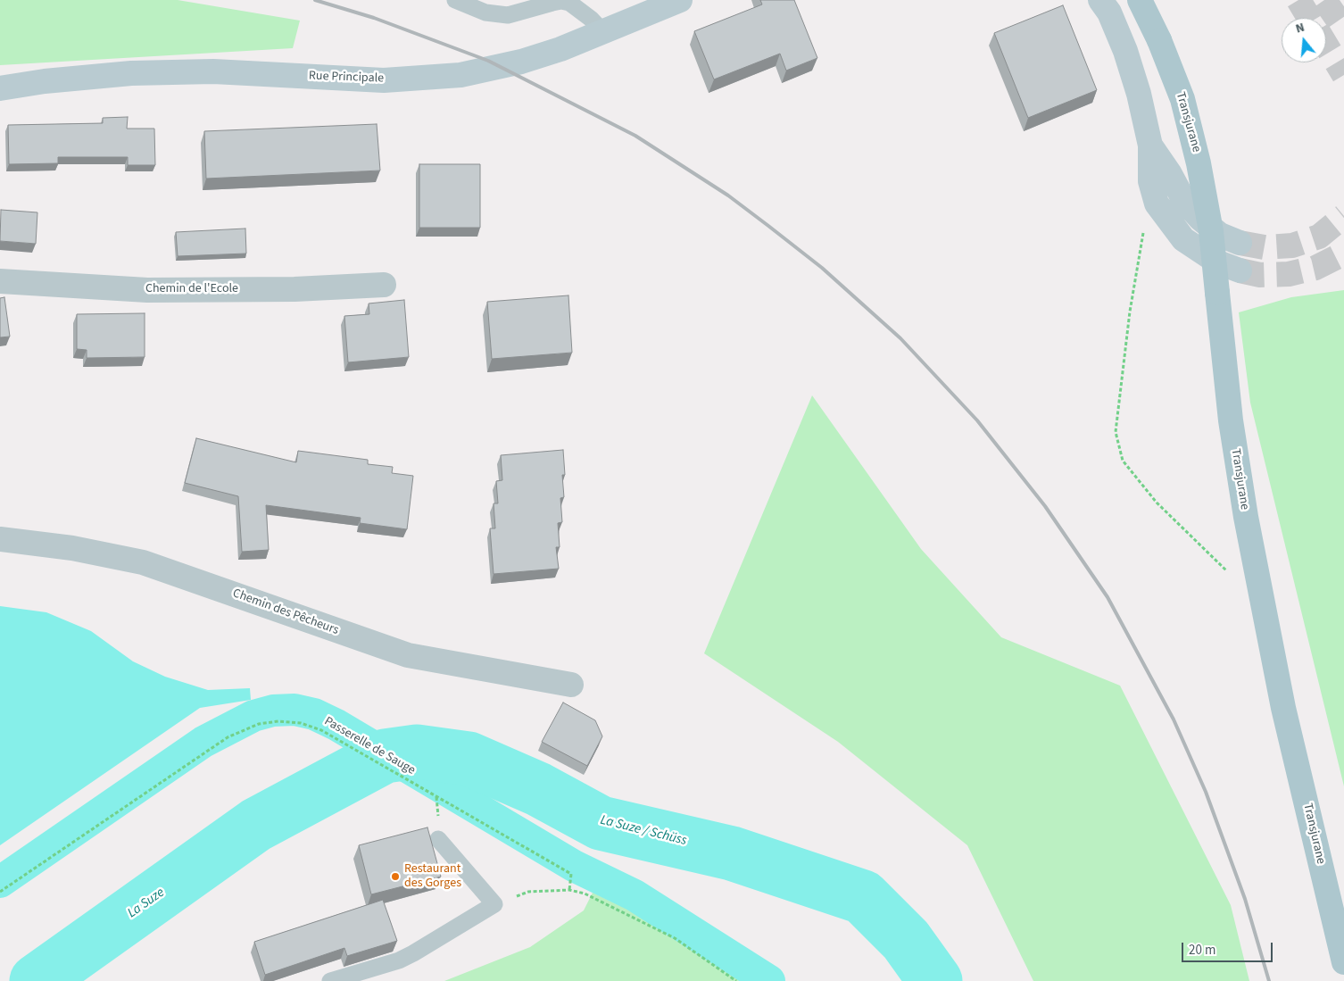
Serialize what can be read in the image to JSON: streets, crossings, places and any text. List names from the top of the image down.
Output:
{
  "streets": {
    "main road": ["Rue Principale", "Transjurane"],
    "street": ["Chemin de l'Ecole", "Chemin des Pêcheurs"],
    "path": ["Passerelle de Sauge"]
  },
  "water": ["La Suze / Schüss", "La Suze"],
  "places": ["Restaurant des Gorges"],
  "scale_bar": "20 m",
  "north": "top"
}
